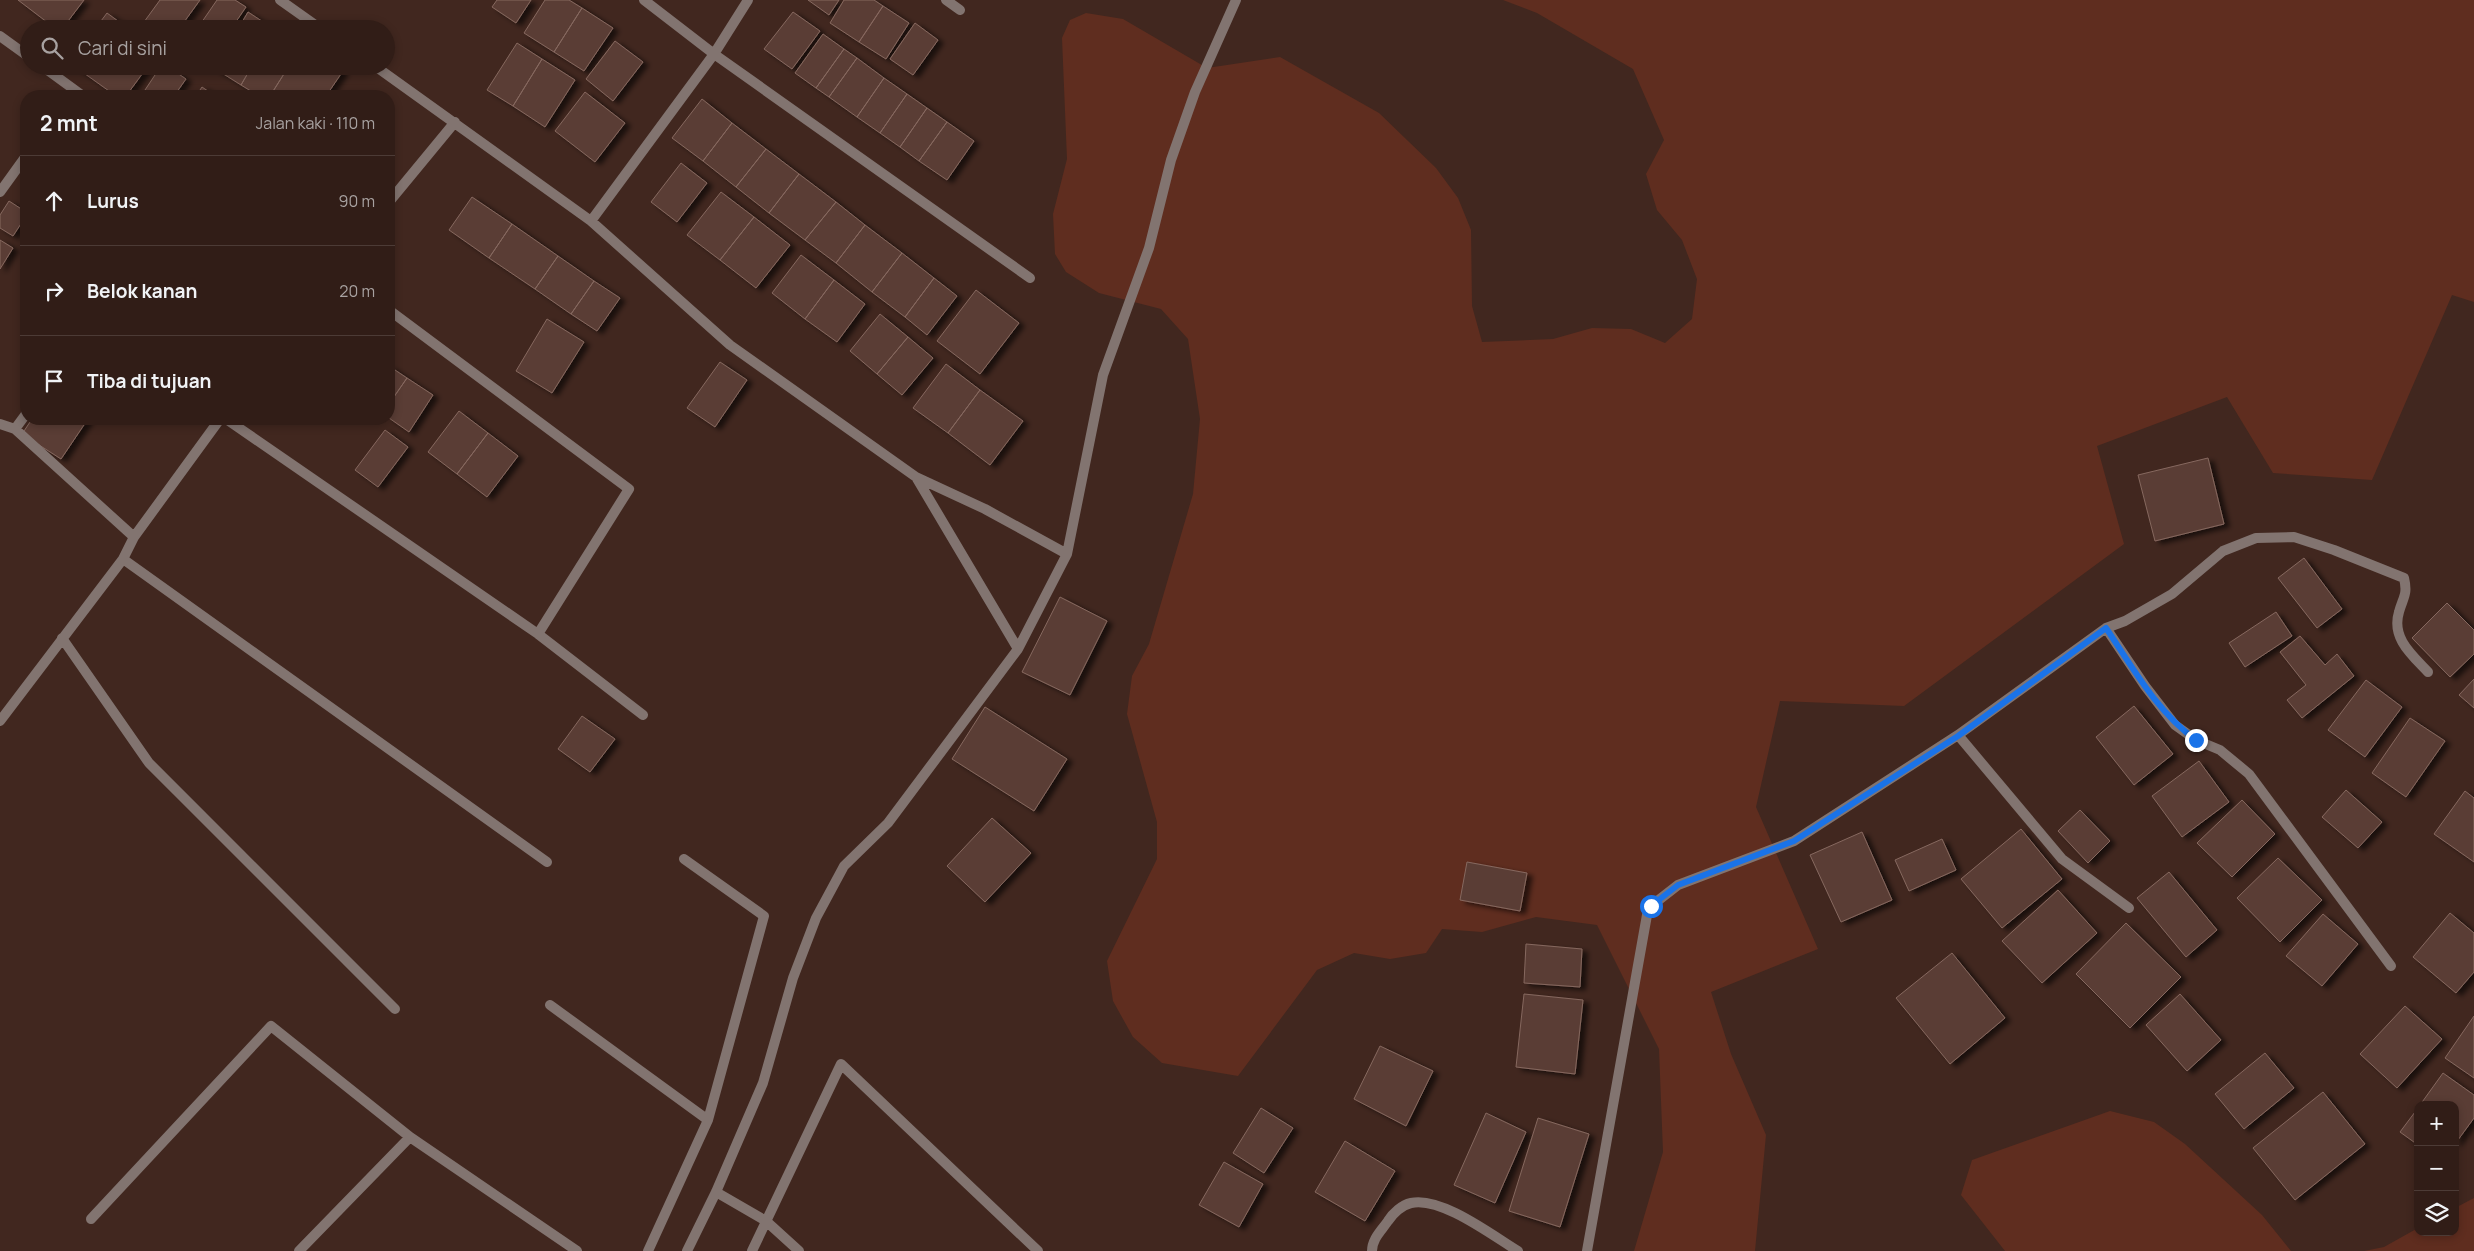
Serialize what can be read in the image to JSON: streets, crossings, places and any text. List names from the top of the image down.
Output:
{
  "page": {
    "search": "Cari di sini",
    "heading": ["2 mnt", "Jalan kaki · 110 m"],
    "list": [
      ["Lurus", "90 m"],
      ["Belok kanan", "20 m"],
      "Tiba di tujuan"
    ],
    "map_buttons": ["+", "−"]
  }
}
